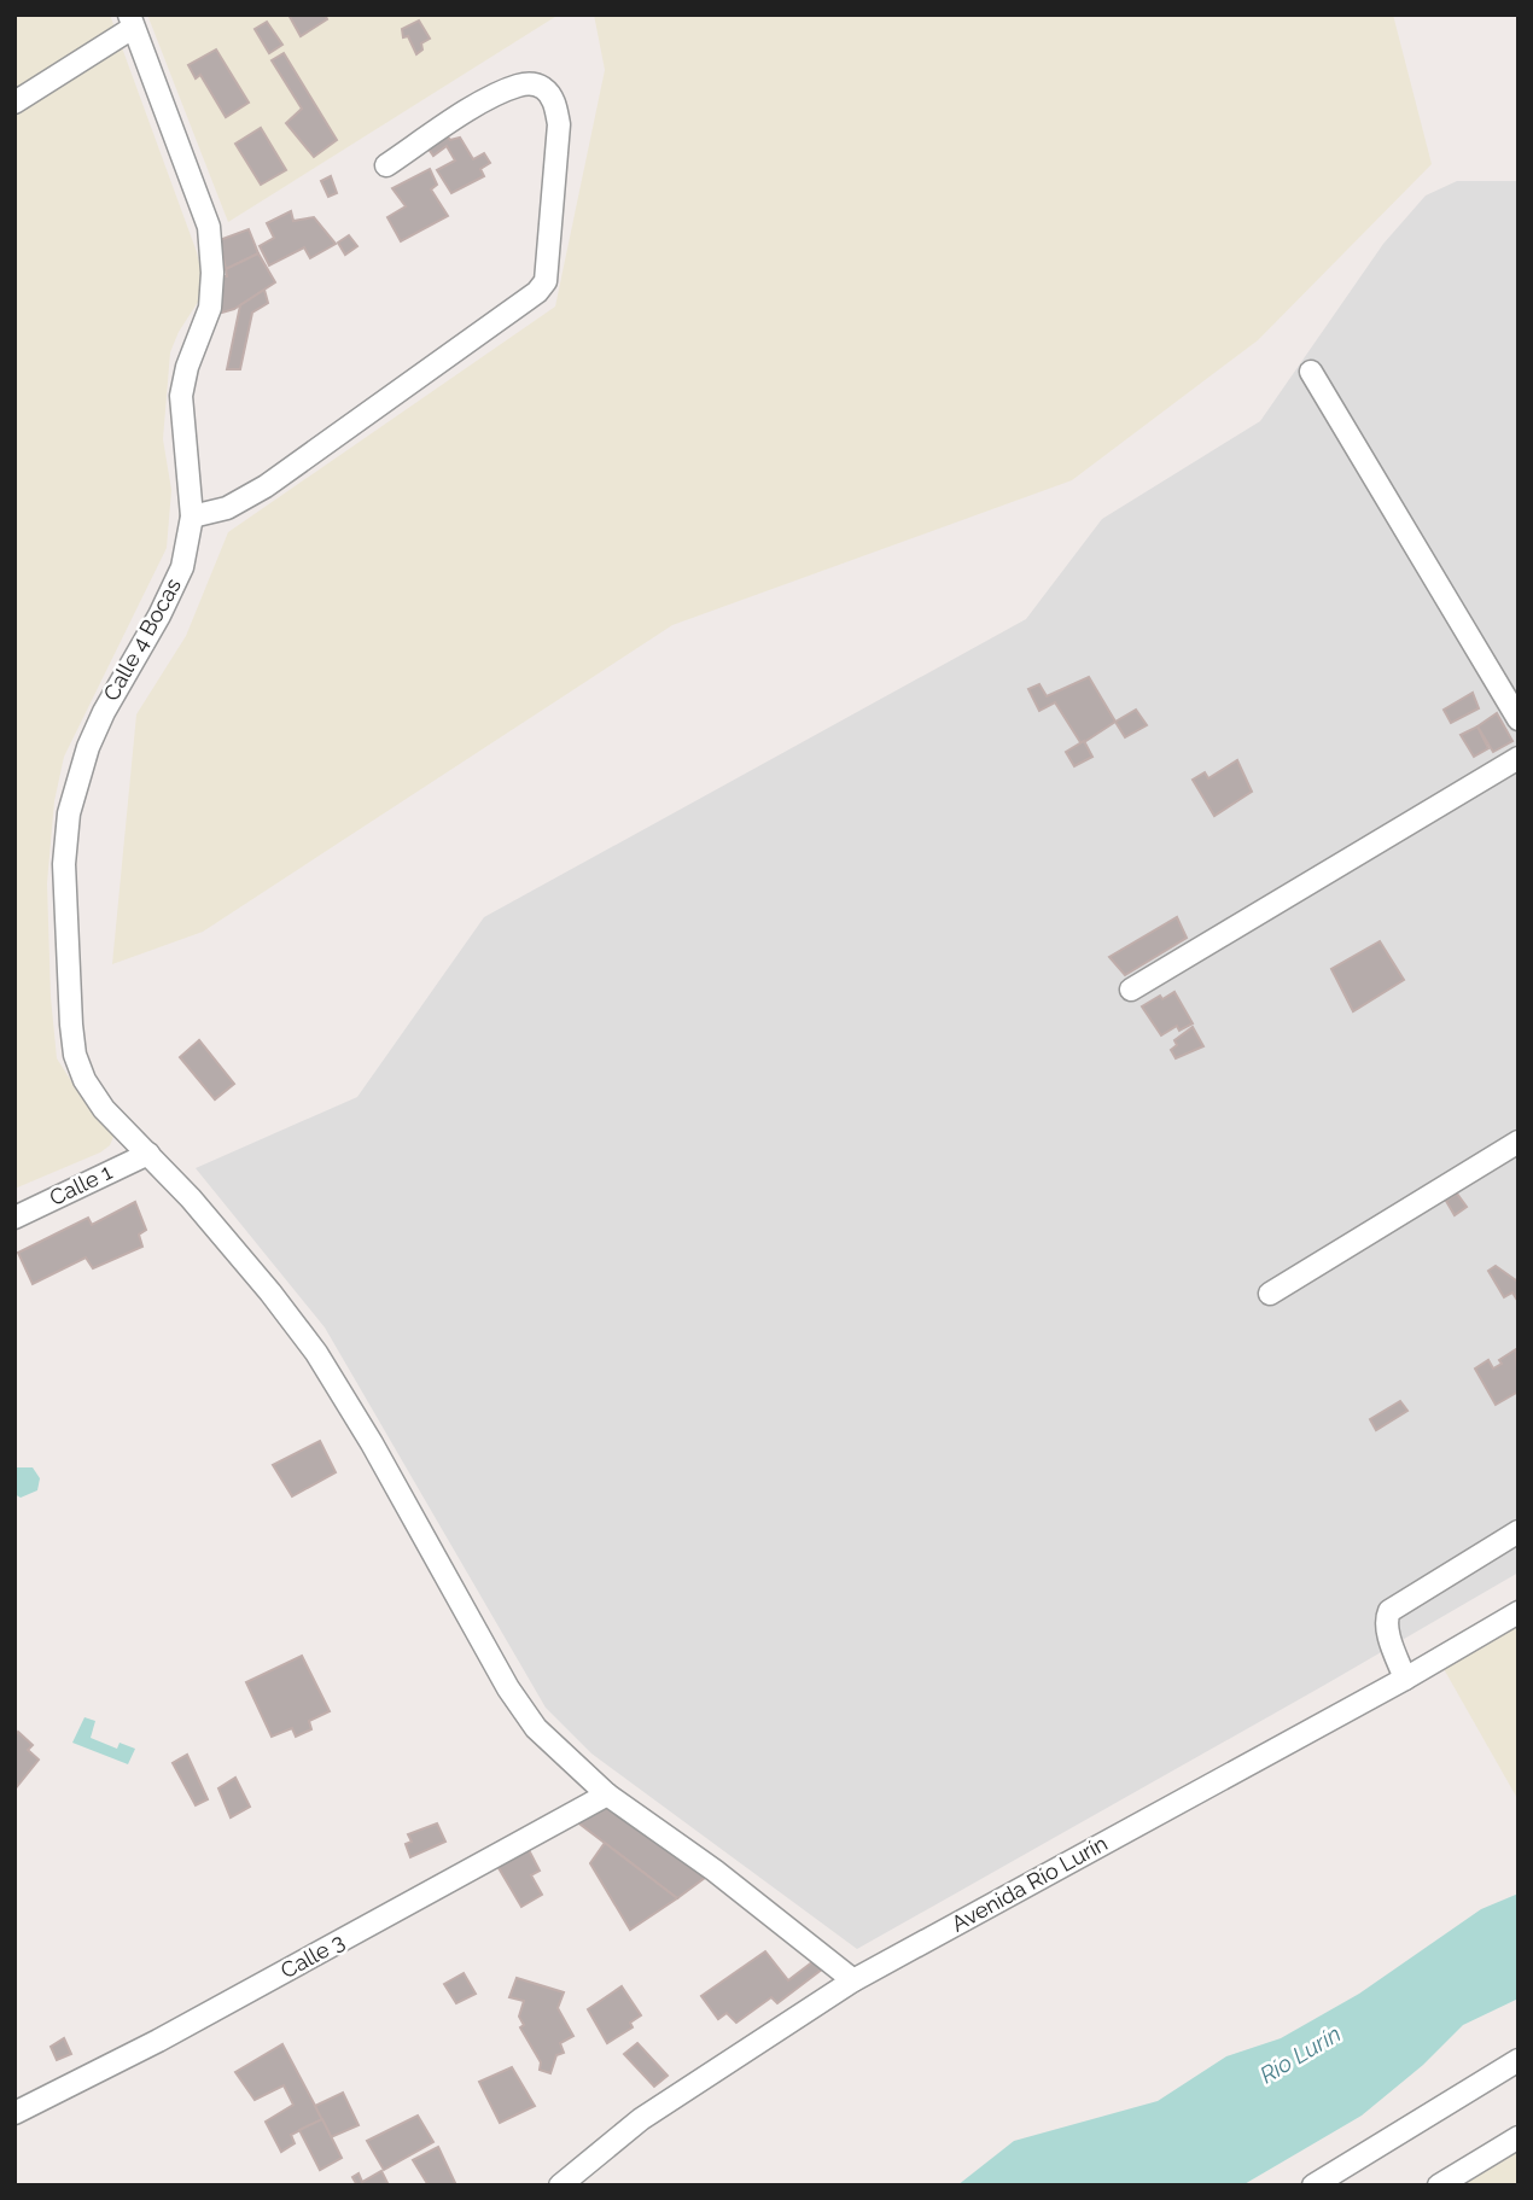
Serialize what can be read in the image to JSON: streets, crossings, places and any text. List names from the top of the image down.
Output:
{
  "streets": {
    "street": [
      "Calle 4 Bocas",
      "Calle 1",
      "Avenida Río Lurín",
      "Calle 3"
    ]
  },
  "crossings": [
    ["Calle 4 Bocas", "Calle 1"],
    ["Calle 4 Bocas", "Avenida Río Lurín"],
    ["Calle 4 Bocas", "Calle 3"]
  ],
  "water": ["Río Lurín"]
}
